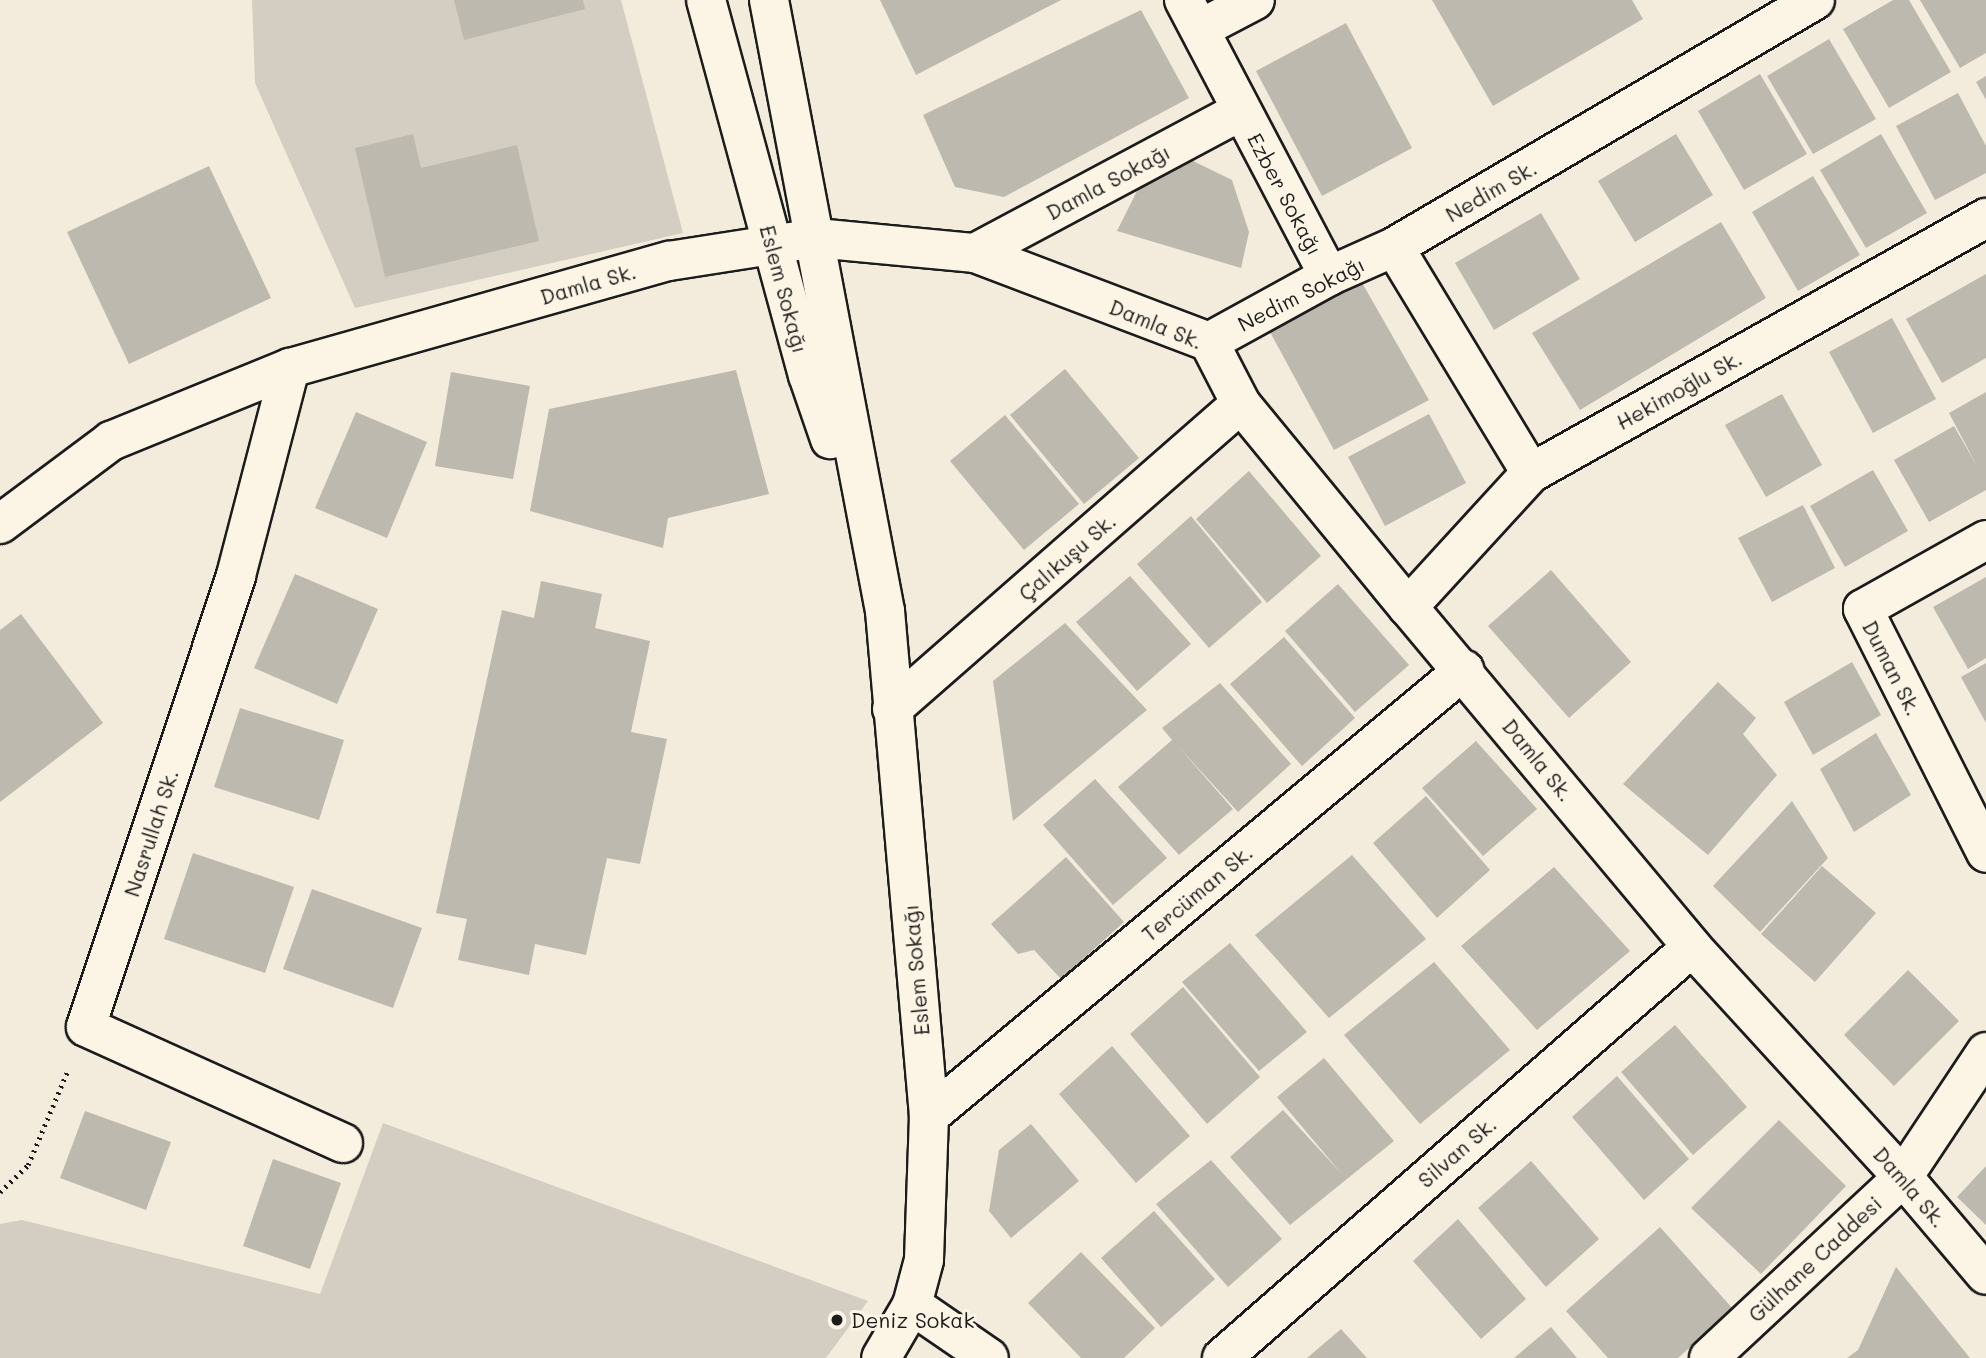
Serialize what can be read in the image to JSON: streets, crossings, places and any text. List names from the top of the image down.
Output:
{
  "streets": {
    "street": [
      "Damla Sokağı",
      "Nedim Sk.",
      "Ezber Sokağı",
      "Damla Sk.",
      "Eslem Sokağı",
      "Nedim Sokağı",
      "Hekimoğlu Sk.",
      "Çalıkuşu Sk.",
      "Duman Sk.",
      "Nasrullah Sk.",
      "Tercüman Sk.",
      "Silvan Sk.",
      "Gülhane Caddesi"
    ]
  },
  "crossings": [
    ["Damla Sokağı", "Ezber Sokağı"],
    ["Damla Sokağı", "Damla Sk."],
    ["Nedim Sk.", "Nedim Sokağı"],
    ["Ezber Sokağı", "Nedim Sokağı"],
    ["Damla Sk.", "Eslem Sokağı"],
    ["Damla Sk.", "Nedim Sokağı"],
    ["Damla Sk.", "Hekimoğlu Sk."],
    ["Damla Sk.", "Çalıkuşu Sk."],
    ["Damla Sk.", "Nasrullah Sk."],
    ["Damla Sk.", "Tercüman Sk."],
    ["Damla Sk.", "Silvan Sk."],
    ["Damla Sk.", "Gülhane Caddesi"],
    ["Eslem Sokağı", "Çalıkuşu Sk."],
    ["Eslem Sokağı", "Tercüman Sk."]
  ],
  "places": ["Deniz Sokak"]
}
